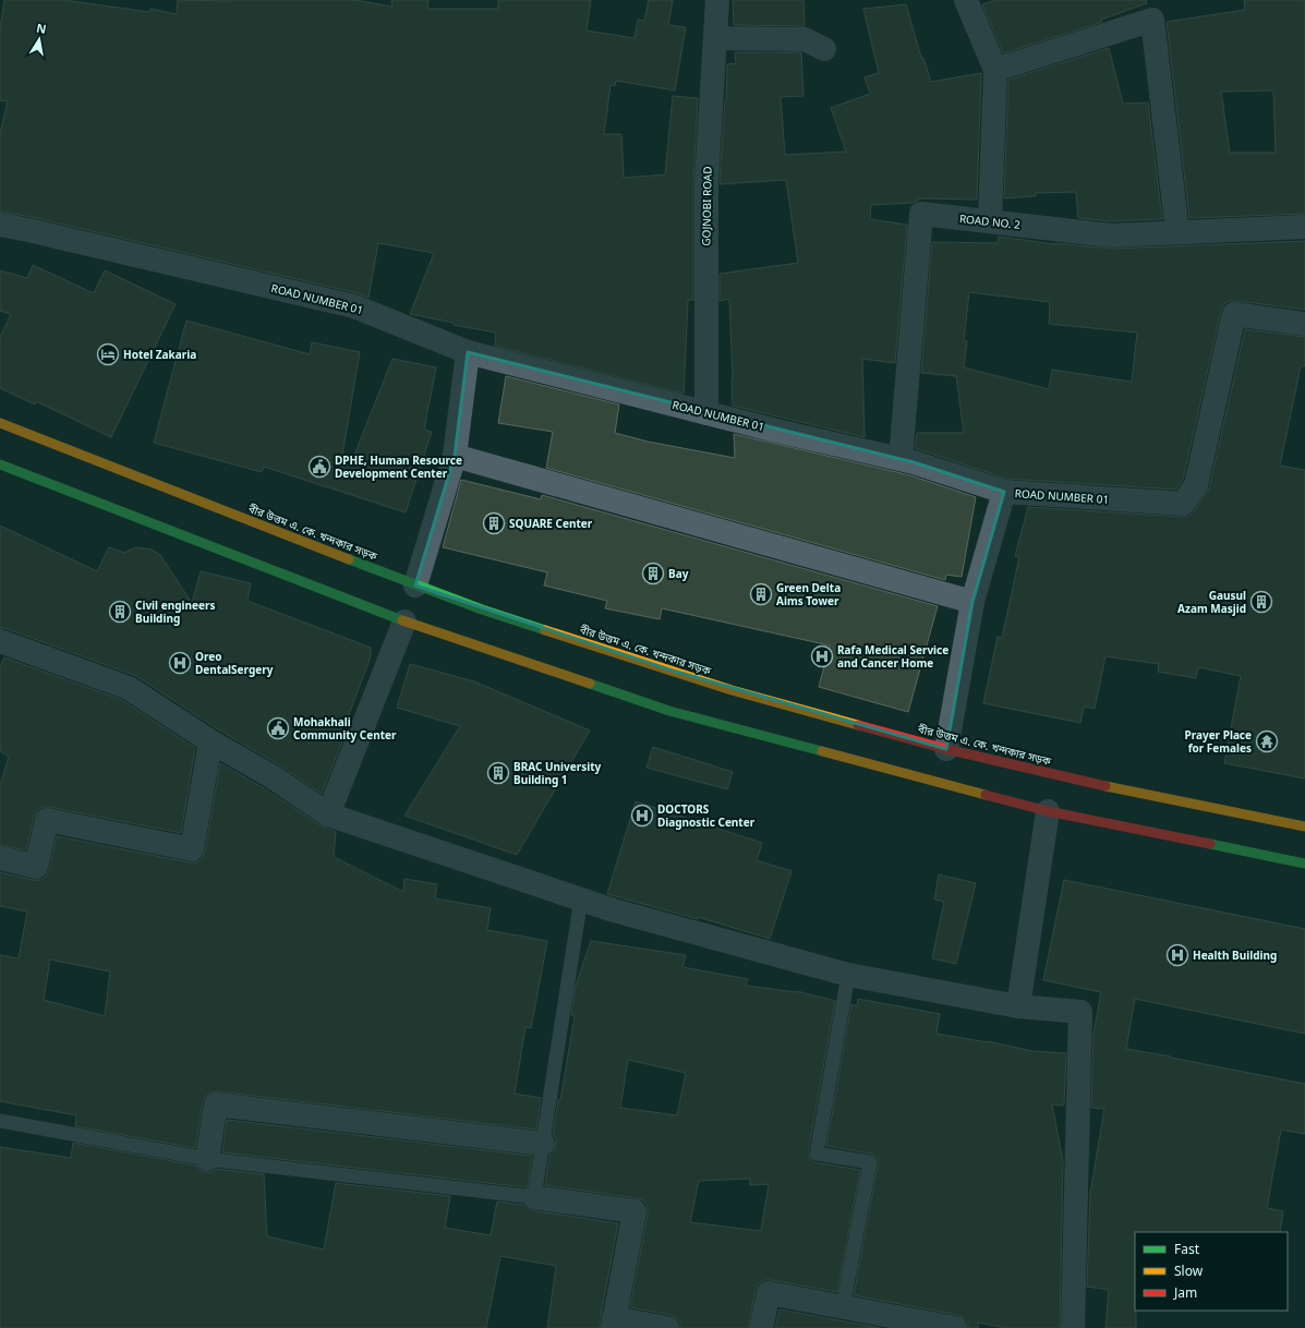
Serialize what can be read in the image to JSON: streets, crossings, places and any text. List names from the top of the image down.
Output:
{
  "streets": {
    "main road": ["বীর উত্তম এ. কে. খন্দকার সড়ক"],
    "street": ["GOJNOBI ROAD", "ROAD NO. 2", "ROAD NUMBER 01"]
  },
  "crossings": [
    ["GOJNOBI ROAD", "ROAD NUMBER 01"],
    ["ROAD NO. 2", "ROAD NUMBER 01"]
  ],
  "places": {
    "hotel": ["Hotel Zakaria"],
    "public building": ["DPHE, Human Resource Development Center", "Mohakhali Community Center"],
    "building": [
      "SQUARE Center",
      "Bay",
      "Green Delta Aims Tower",
      "Gausul Azam Masjid",
      "Civil engineers Building",
      "BRAC University Building 1"
    ],
    "hospital": [
      "Rafa Medical Service and Cancer Home",
      "Oreo DentalSergery",
      "DOCTORS Diagnostic Center",
      "Health Building"
    ],
    "temple": ["Prayer Place for Females"]
  },
  "legend": ["Fast", "Slow", "Jam"],
  "north": "top"
}
